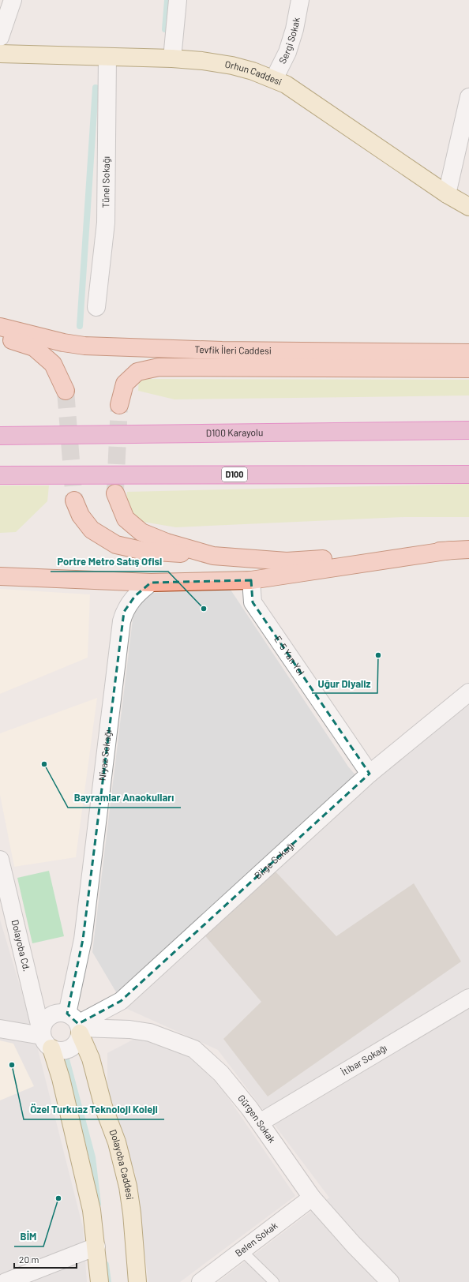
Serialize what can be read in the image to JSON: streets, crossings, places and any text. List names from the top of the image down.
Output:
{
  "streets": {
    "highway": ["D100 Karayolu", "D100"],
    "main road": ["Tevfik İleri Caddesi"],
    "street": [
      "Sergi Sokak",
      "Orhun Caddesi",
      "Tünel Sokağı",
      "E-5 Yan Yol",
      "Niyaz Sokağı",
      "Bilge Sokağı",
      "Dolayoba Cd.",
      "İtibar Sokağı",
      "Gürgen Sokak",
      "Dolayoba Caddesi",
      "Belen Sokak"
    ]
  },
  "crossings": [
    ["Sergi Sokak", "Orhun Caddesi"],
    ["Orhun Caddesi", "Tünel Sokağı"],
    ["E-5 Yan Yol", "Bilge Sokağı"],
    ["Niyaz Sokağı", "Bilge Sokağı"],
    ["Niyaz Sokağı", "Dolayoba Cd."],
    ["Niyaz Sokağı", "Gürgen Sokak"],
    ["Niyaz Sokağı", "Dolayoba Caddesi"],
    ["Bilge Sokağı", "Dolayoba Cd."],
    ["Bilge Sokağı", "Gürgen Sokak"],
    ["Bilge Sokağı", "Dolayoba Caddesi"],
    ["Dolayoba Cd.", "Gürgen Sokak"],
    ["Dolayoba Cd.", "Dolayoba Caddesi"],
    ["İtibar Sokağı", "Gürgen Sokak"],
    ["Gürgen Sokak", "Dolayoba Caddesi"],
    ["Gürgen Sokak", "Belen Sokak"]
  ],
  "places": [
    "Portre Metro Satış Ofisi",
    "Uğur Diyaliz",
    "Bayramlar Anaokulları",
    "Özel Turkuaz Teknoloji Koleji",
    "BİM"
  ],
  "scale_bar": "20 m"
}
